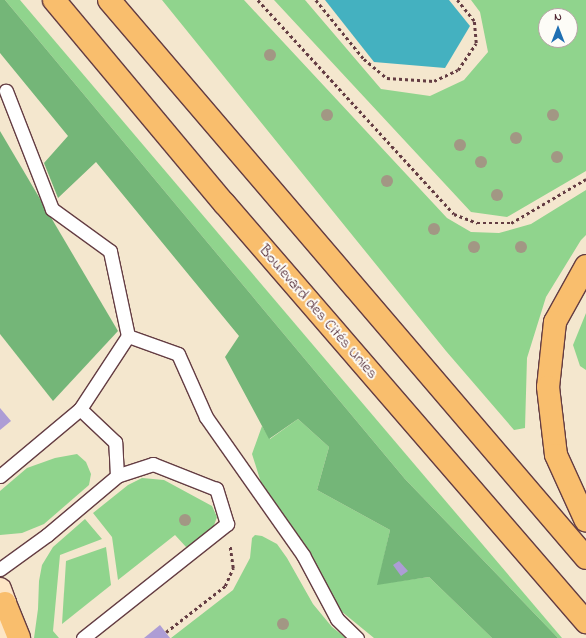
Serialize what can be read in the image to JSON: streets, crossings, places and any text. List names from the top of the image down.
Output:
{
  "streets": {
    "main road": ["Boulevard des Cités Unies"]
  },
  "north": "top"
}
